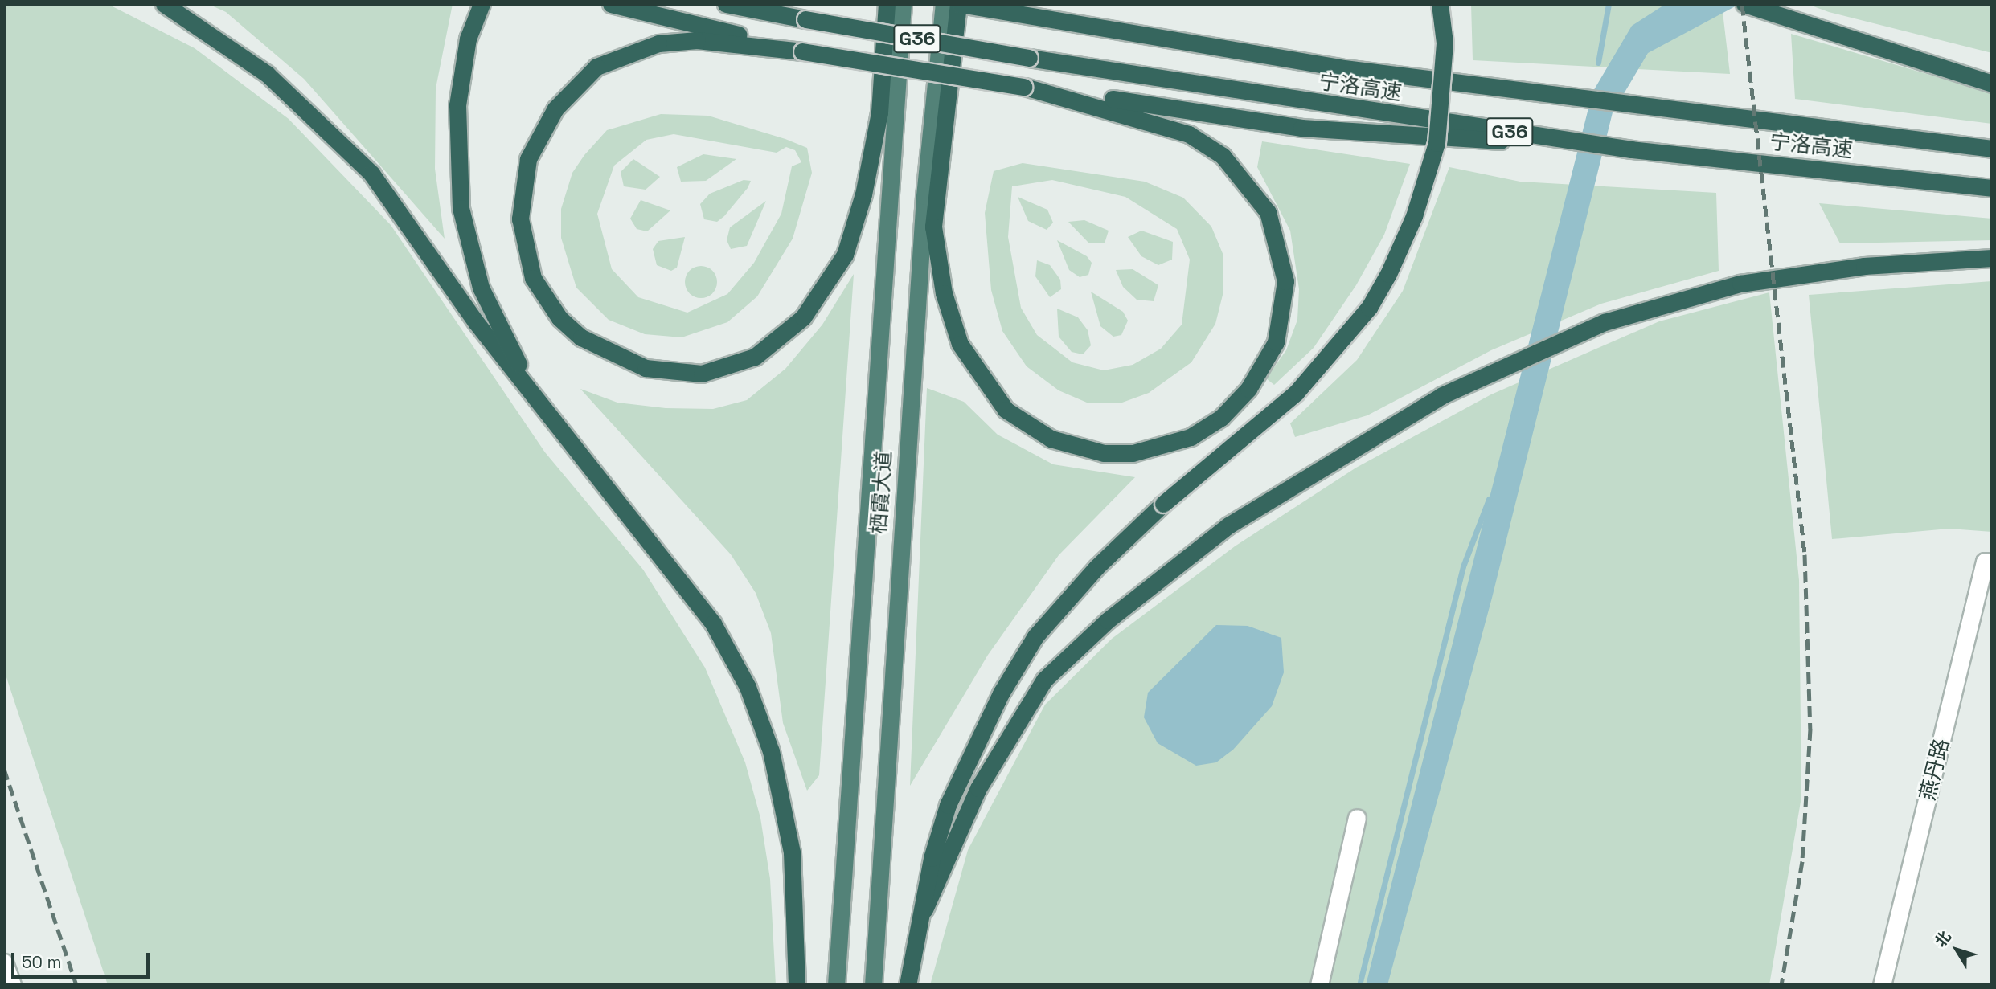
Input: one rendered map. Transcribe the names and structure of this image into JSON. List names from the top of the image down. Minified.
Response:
{"streets":{"highway":["G36","宁洛高速","栖霞大道"],"street":["燕丹路"]},"scale_bar":"50 m","north":"top left"}
